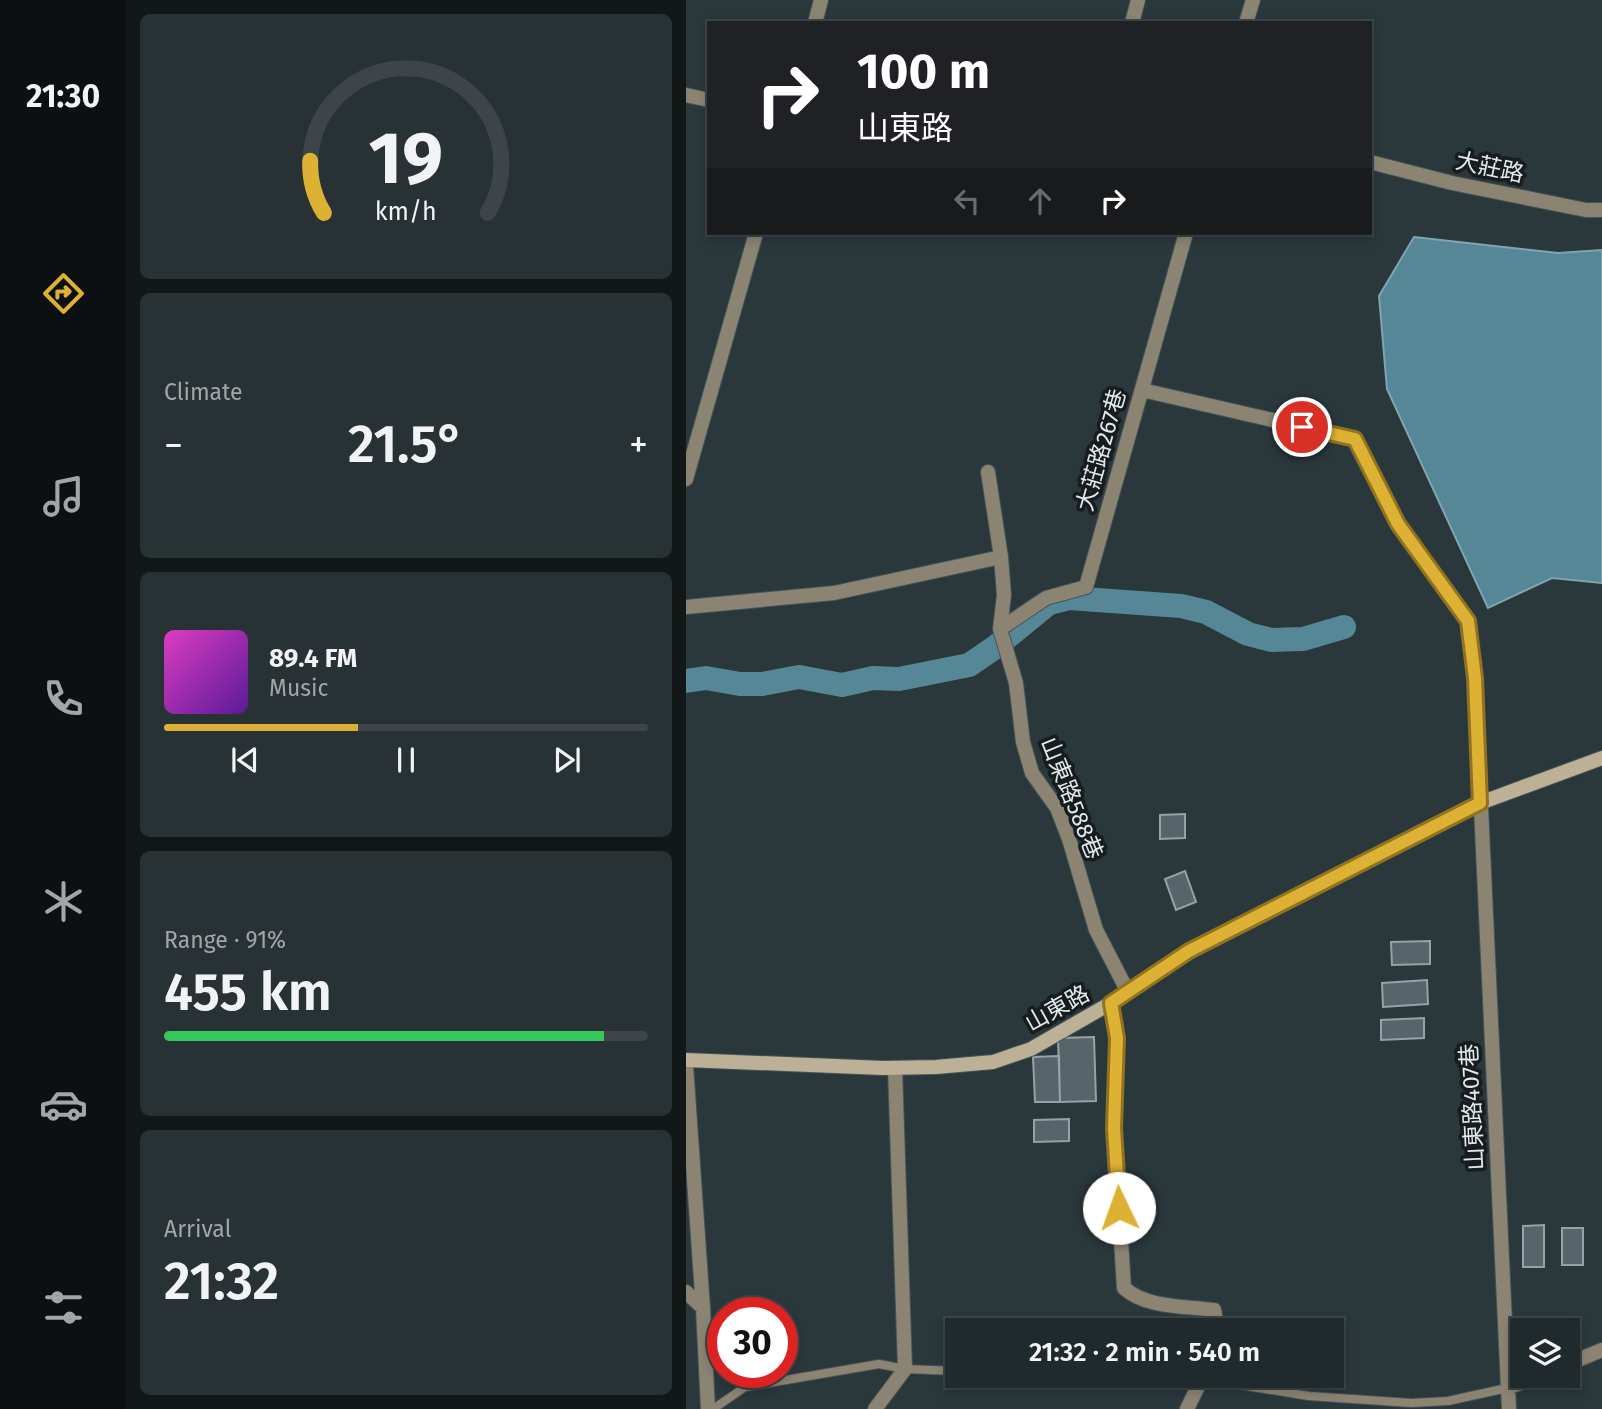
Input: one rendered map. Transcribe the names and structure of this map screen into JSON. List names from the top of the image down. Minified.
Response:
{"streets":{"street":["大莊路","大莊路267巷","山東路588巷","山東路","山東路407巷"]},"crossings":[["大莊路267巷","山東路588巷"],["大莊路267巷","山東路407巷"],["山東路588巷","山東路"],["山東路","山東路407巷"]],"page":{"tabs":"21:30","turn":["100 m","山東路"],"tile":["Climate",["Range · 91%","455 km"],["Arrival","21:32"]],"heat":["−","21.5°","+"],"song":["89.4 FM","Music"],"limit":"30","trip":"21:32 · 2 min · 540 m","gauge":["19","km/h"]}}
